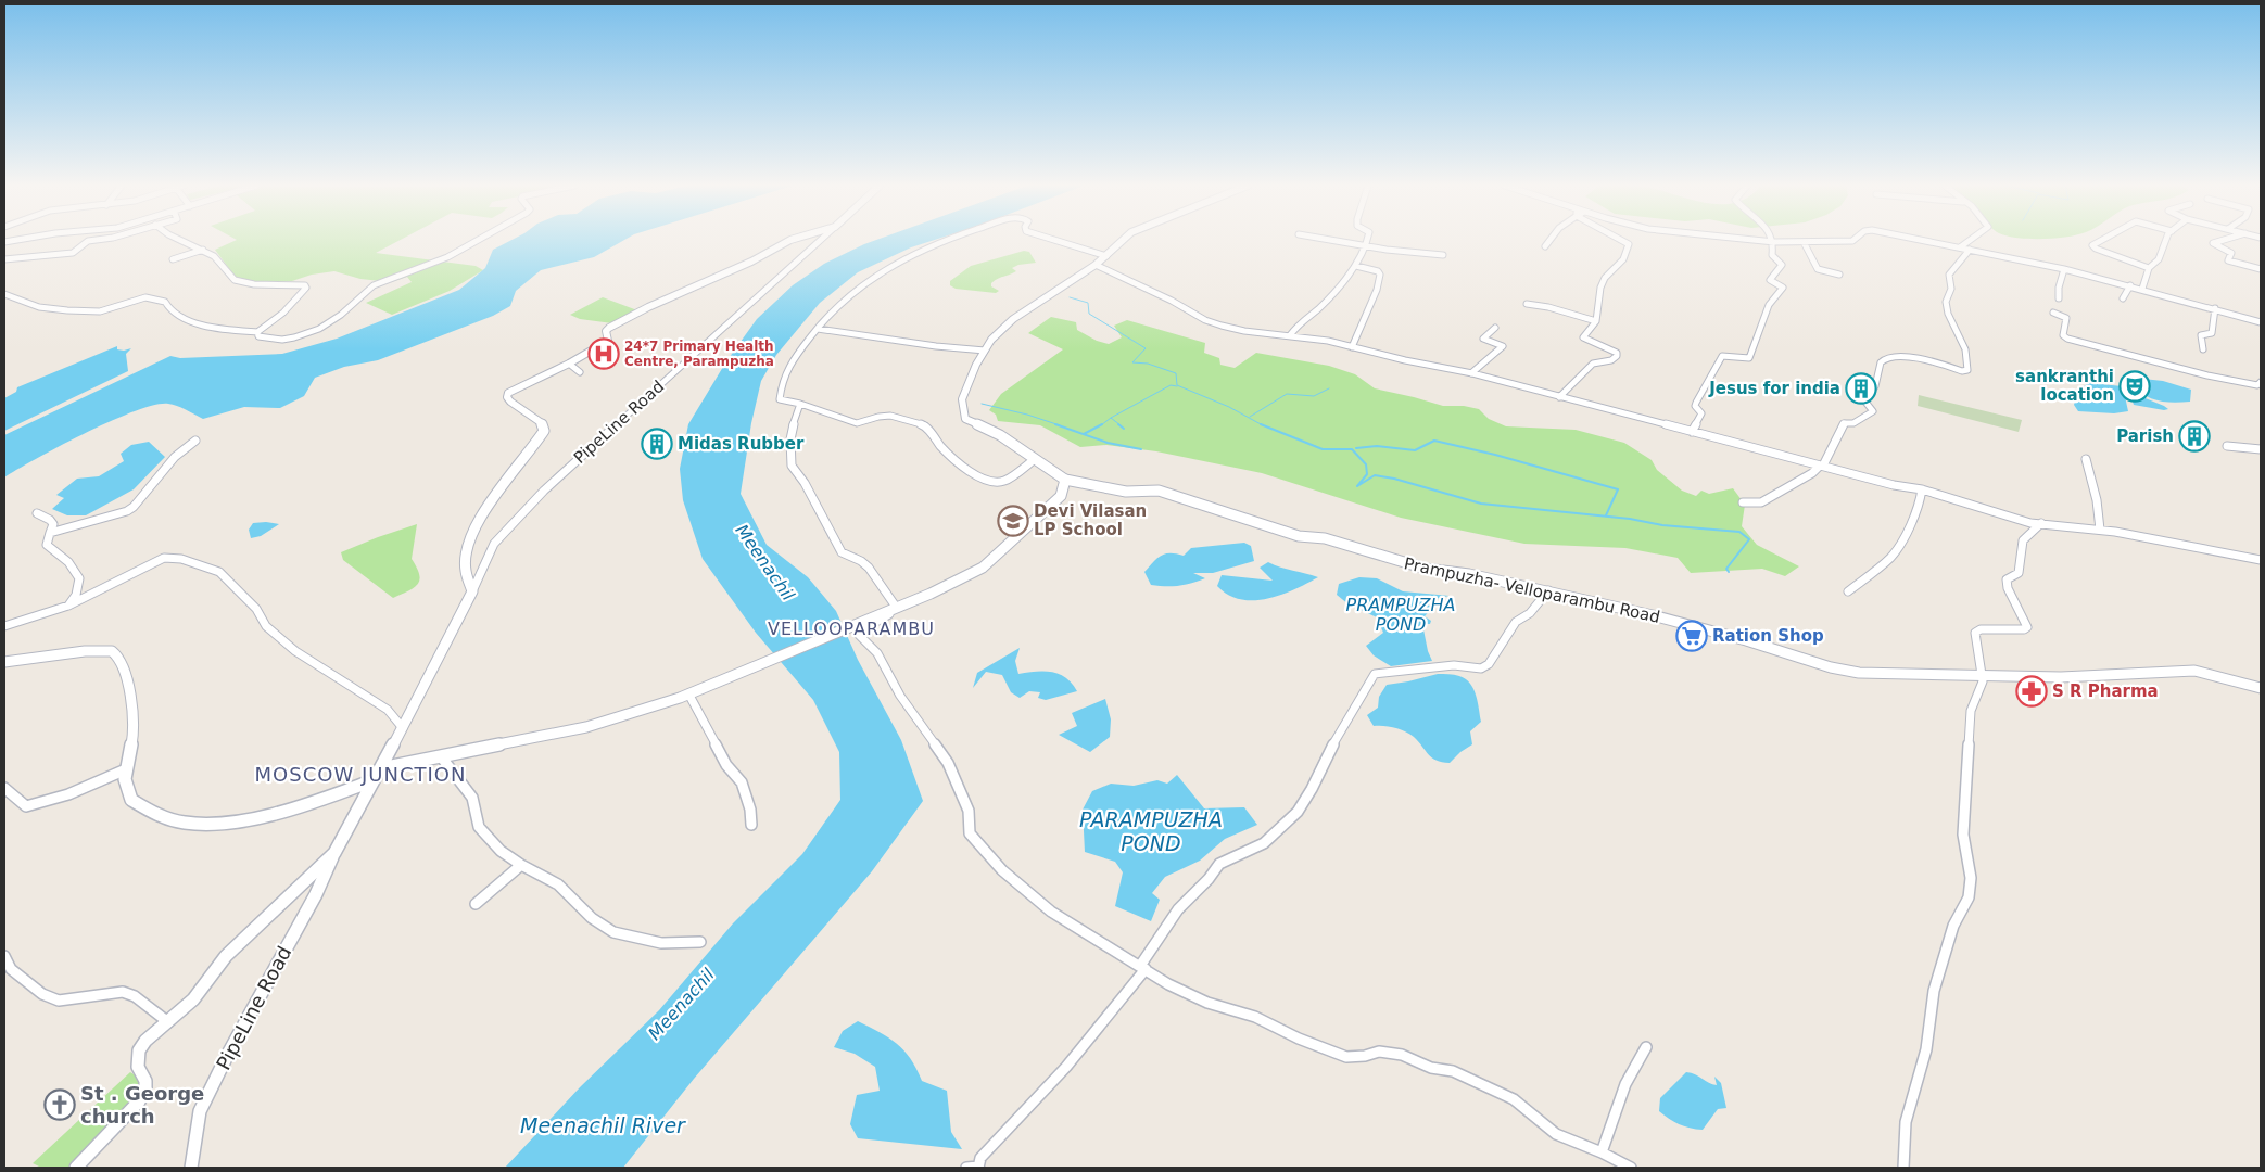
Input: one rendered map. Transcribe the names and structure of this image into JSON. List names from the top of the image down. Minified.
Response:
{"streets":{"main road":["PipeLine Road","Prampuzha- Velloparambu Road"]},"districts":["VELLOOPARAMBU","MOSCOW JUNCTION"],"water":["Meenachil","PRAMPUZHA POND","PARAMPUZHA POND","Meenachil River"],"places":{"hospital":["24*7 Primary Health Centre, Parampuzha"],"theatre":["sankranthi location"],"building":["Jesus for india","Parish","Midas Rubber"],"school or university":["Devi Vilasan LP School"],"supermarket":["Ration Shop"],"pharmacy":["S R Pharma"],"church":["St . George church"]}}
